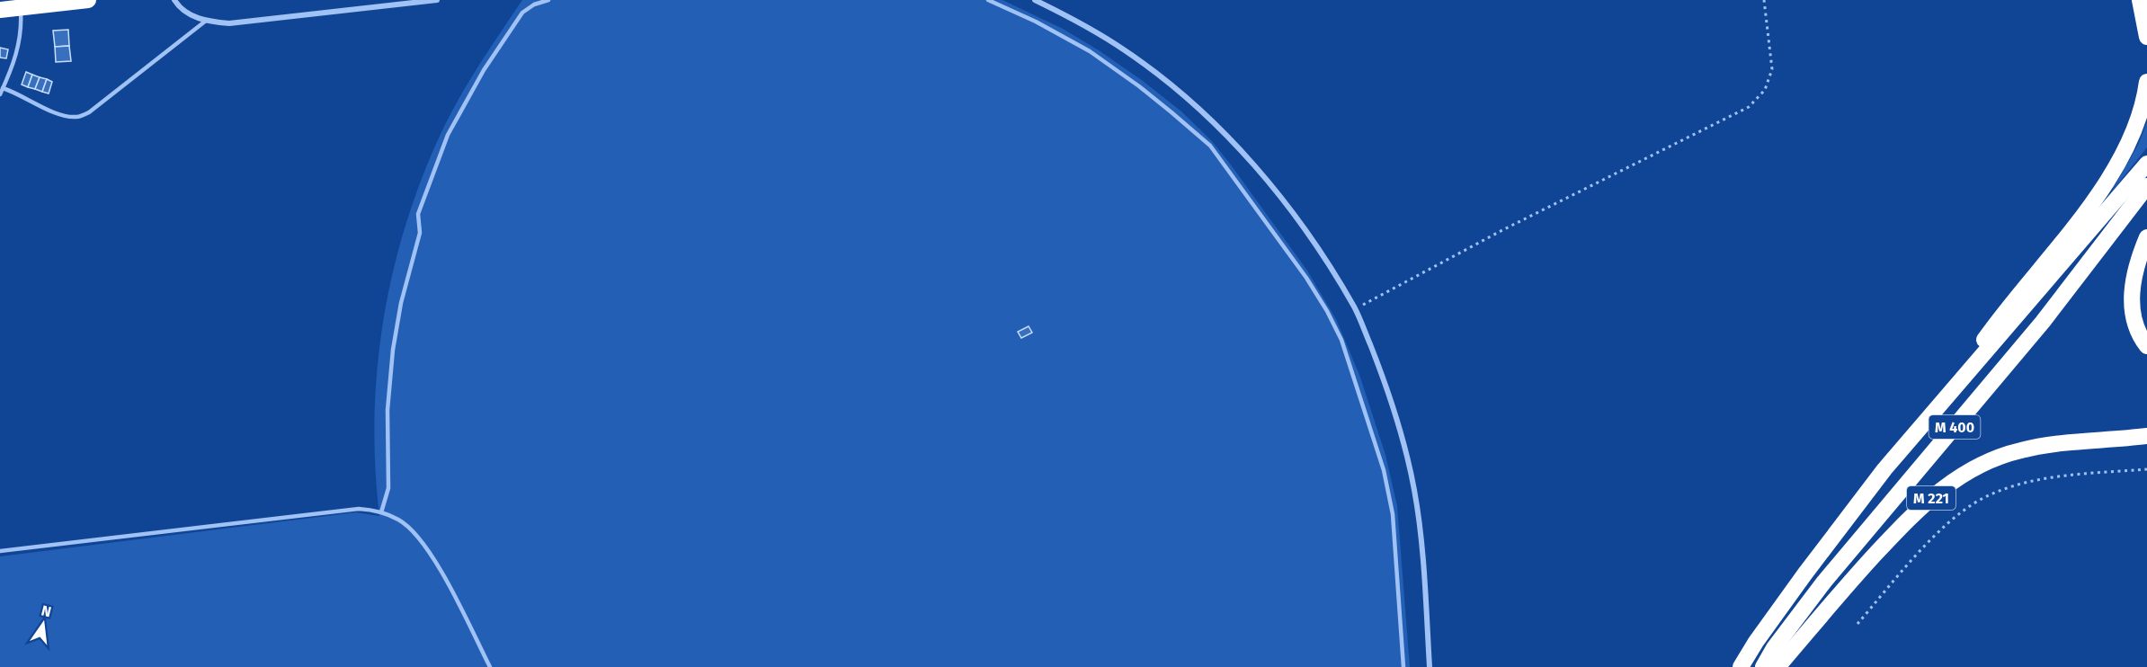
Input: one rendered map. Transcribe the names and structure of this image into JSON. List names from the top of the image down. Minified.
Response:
{"streets":{"highway":["M 400","M 221"]},"north":"top"}
